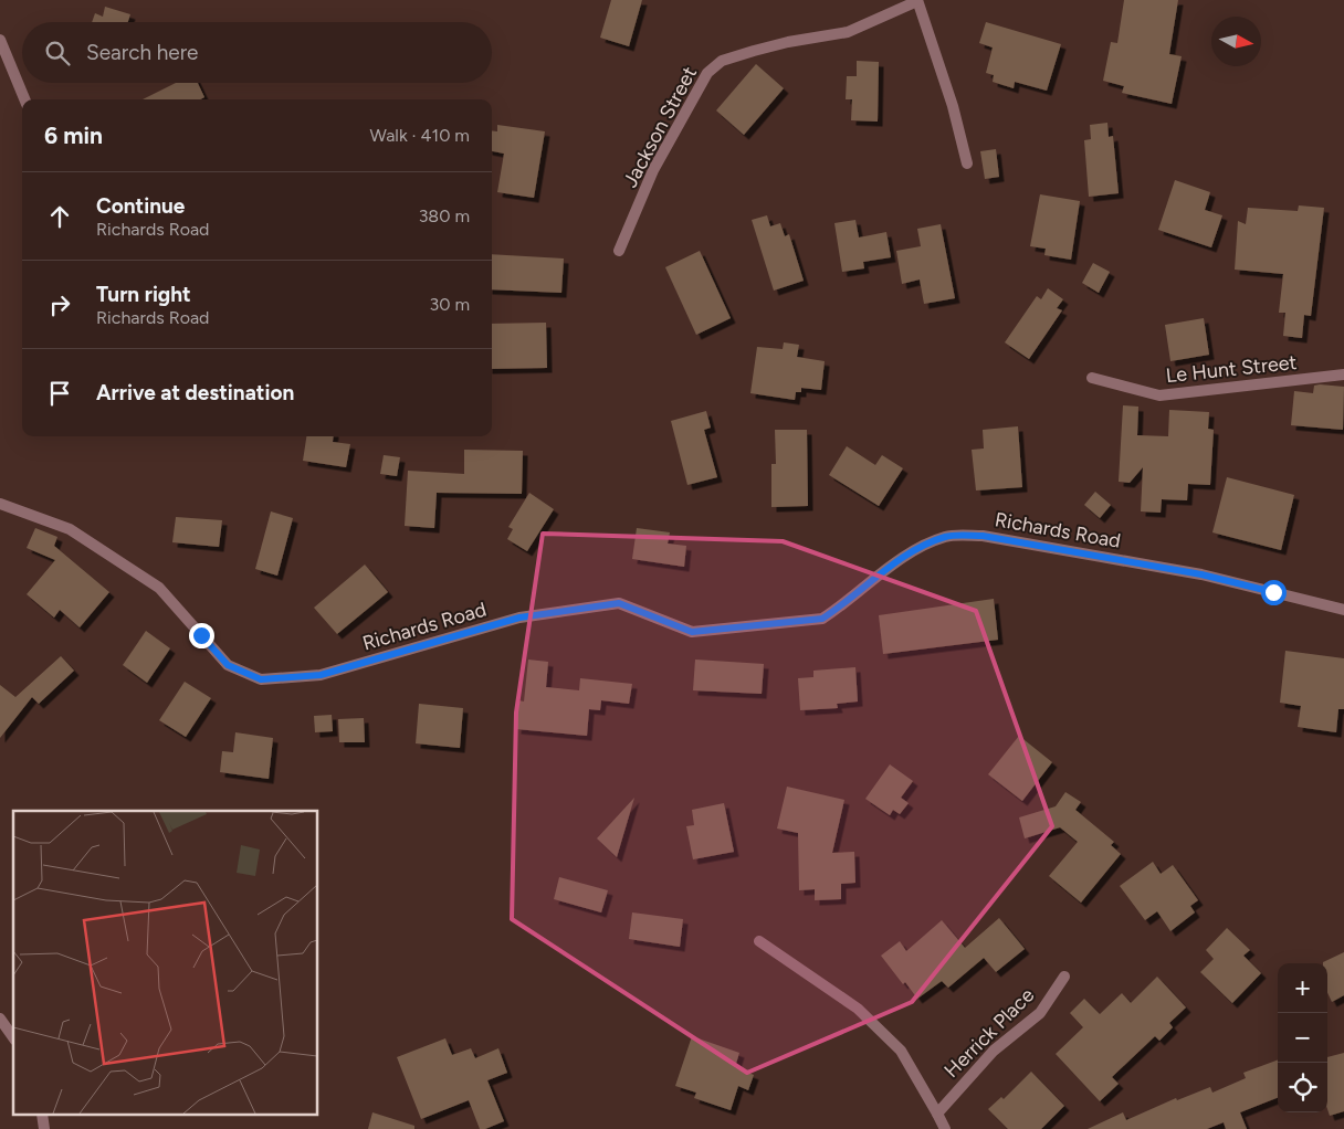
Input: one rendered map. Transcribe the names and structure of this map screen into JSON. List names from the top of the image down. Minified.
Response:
{"streets":{"street":["Jackson Street","Le Hunt Street","Richards Road","Herrick Place"]},"north":"right","page":{"search":"Search here","heading":["6 min","Walk · 410 m"],"list":[["Continue","Richards Road","380 m"],["Turn right","Richards Road","30 m"],"Arrive at destination"],"map_buttons":["+","−"]}}
